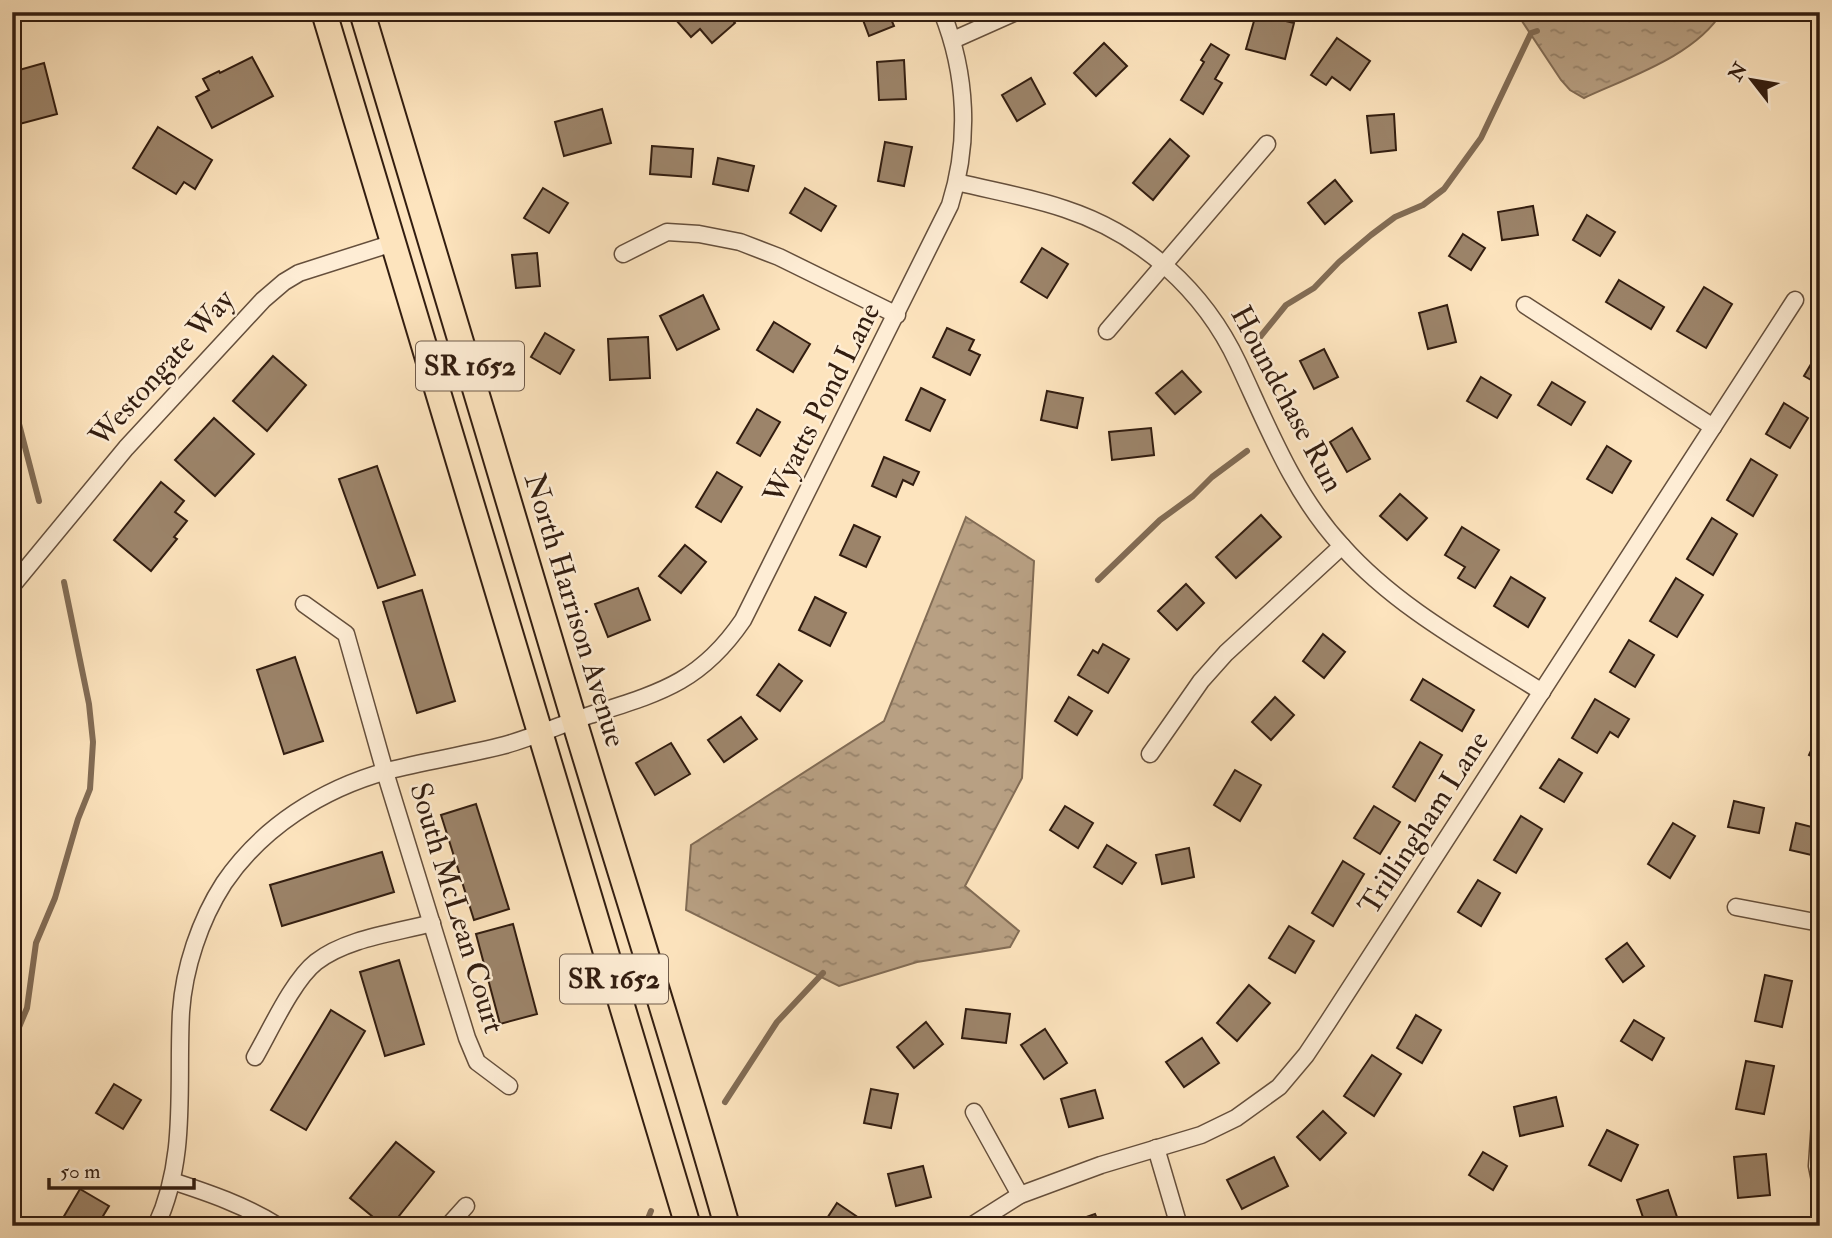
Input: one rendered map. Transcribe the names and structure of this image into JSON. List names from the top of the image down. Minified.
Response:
{"streets":{"main road":["SR 1652","North Harrison Avenue"],"street":["Westongate Way","Houndchase Run","Wyatts Pond Lane","Trillingham Lane","South McLean Court"]},"crossings":[["SR 1652","Westongate Way"],["SR 1652","Wyatts Pond Lane"],["Houndchase Run","Wyatts Pond Lane"],["Houndchase Run","Trillingham Lane"],["Wyatts Pond Lane","North Harrison Avenue"],["Wyatts Pond Lane","South McLean Court"]],"scale_bar":"50 m","north":"top left"}
